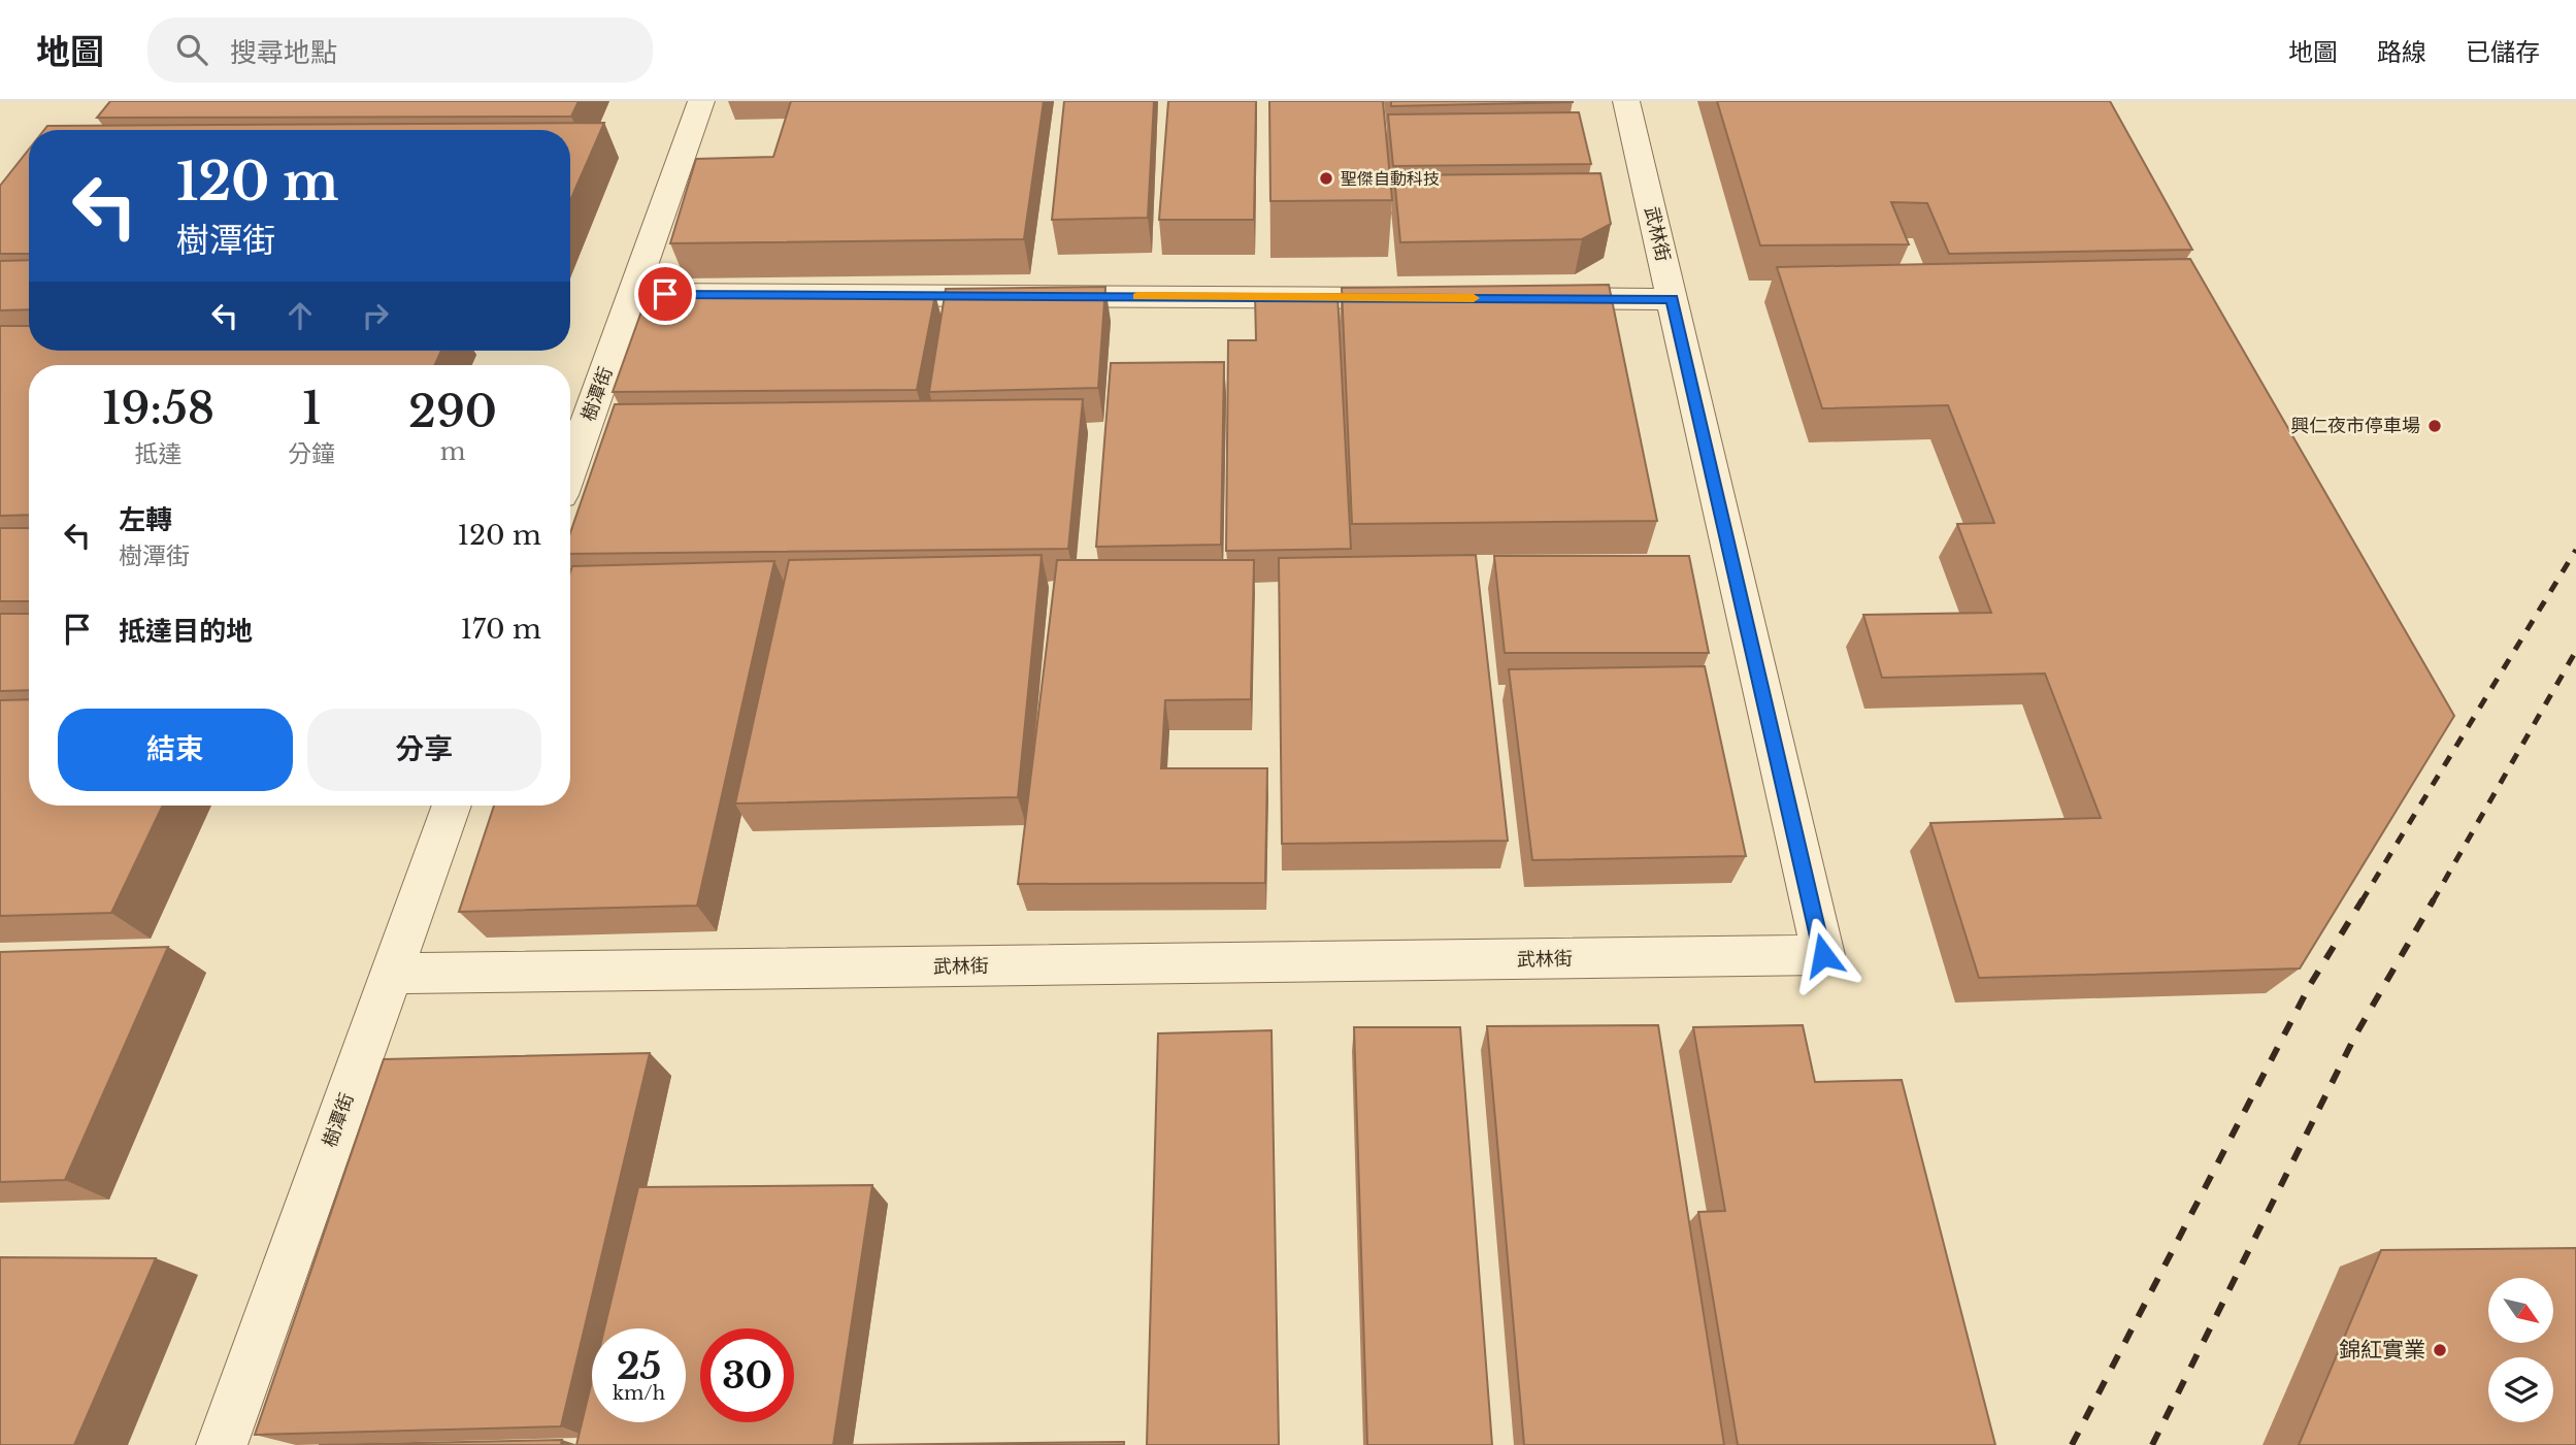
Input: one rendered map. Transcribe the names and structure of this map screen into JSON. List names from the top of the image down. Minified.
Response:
{"streets":{"street":["武林街","樹潭街"]},"crossings":[["武林街","樹潭街"]],"places":["聖傑自動科技","興仁夜市停車場","錦紅實業"],"north":"bottom right","page":{"header":"地圖","search":"搜尋地點","nav":["地圖","路線","已儲存"],"turn":["120 m","樹潭街"],"eta":["19:58","抵達","1","分鐘","290","m"],"list":[{"name":"左轉","note":"樹潭街","value":"120 m"},{"name":"抵達目的地","value":"170 m"}],"buttons":["結束","分享"],"speed":"25 km/h","limit":"30"}}
